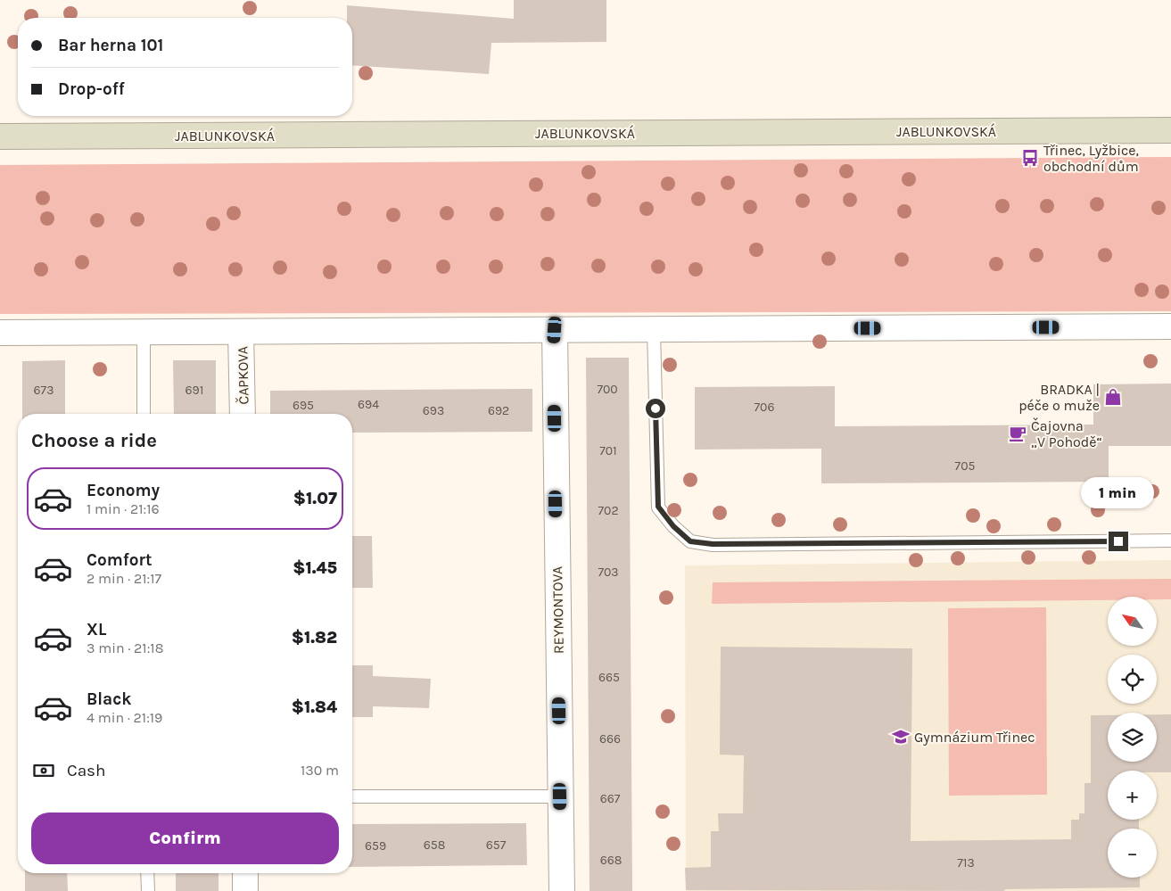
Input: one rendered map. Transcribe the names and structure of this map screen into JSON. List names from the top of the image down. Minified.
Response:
{"streets":{"main road":["JABLUNKOVSKÁ"],"street":["ČAPKOVA","REYMONTOVA"]},"places":{"bus stop":["Třinec, Lyžbice, obchodní dům"],"shop":["BRADKA | péče o muže"],"cafe":["Čajovna „V Pohodě“"],"school or university":["Gymnázium Třinec"]},"house_numbers":["700","673","691","694","695","706","693","692","701","705","702","703","665","666","667","658","657","659","668","713"],"north":"top left","page":{"banner":["Bar herna 101","Drop-off"],"heading":"Choose a ride","list":[{"name":"Economy","note":"1 min · 21:16","value":"$1.07"},{"name":"Comfort","note":"2 min · 21:17","value":"$1.45"},{"name":"XL","note":"3 min · 21:18","value":"$1.82"},{"name":"Black","note":"4 min · 21:19","value":"$1.84"}],"bubble":"1 min","map_buttons":["+","−"],"pay":["Cash","130 m"],"buttons":"Confirm"}}
